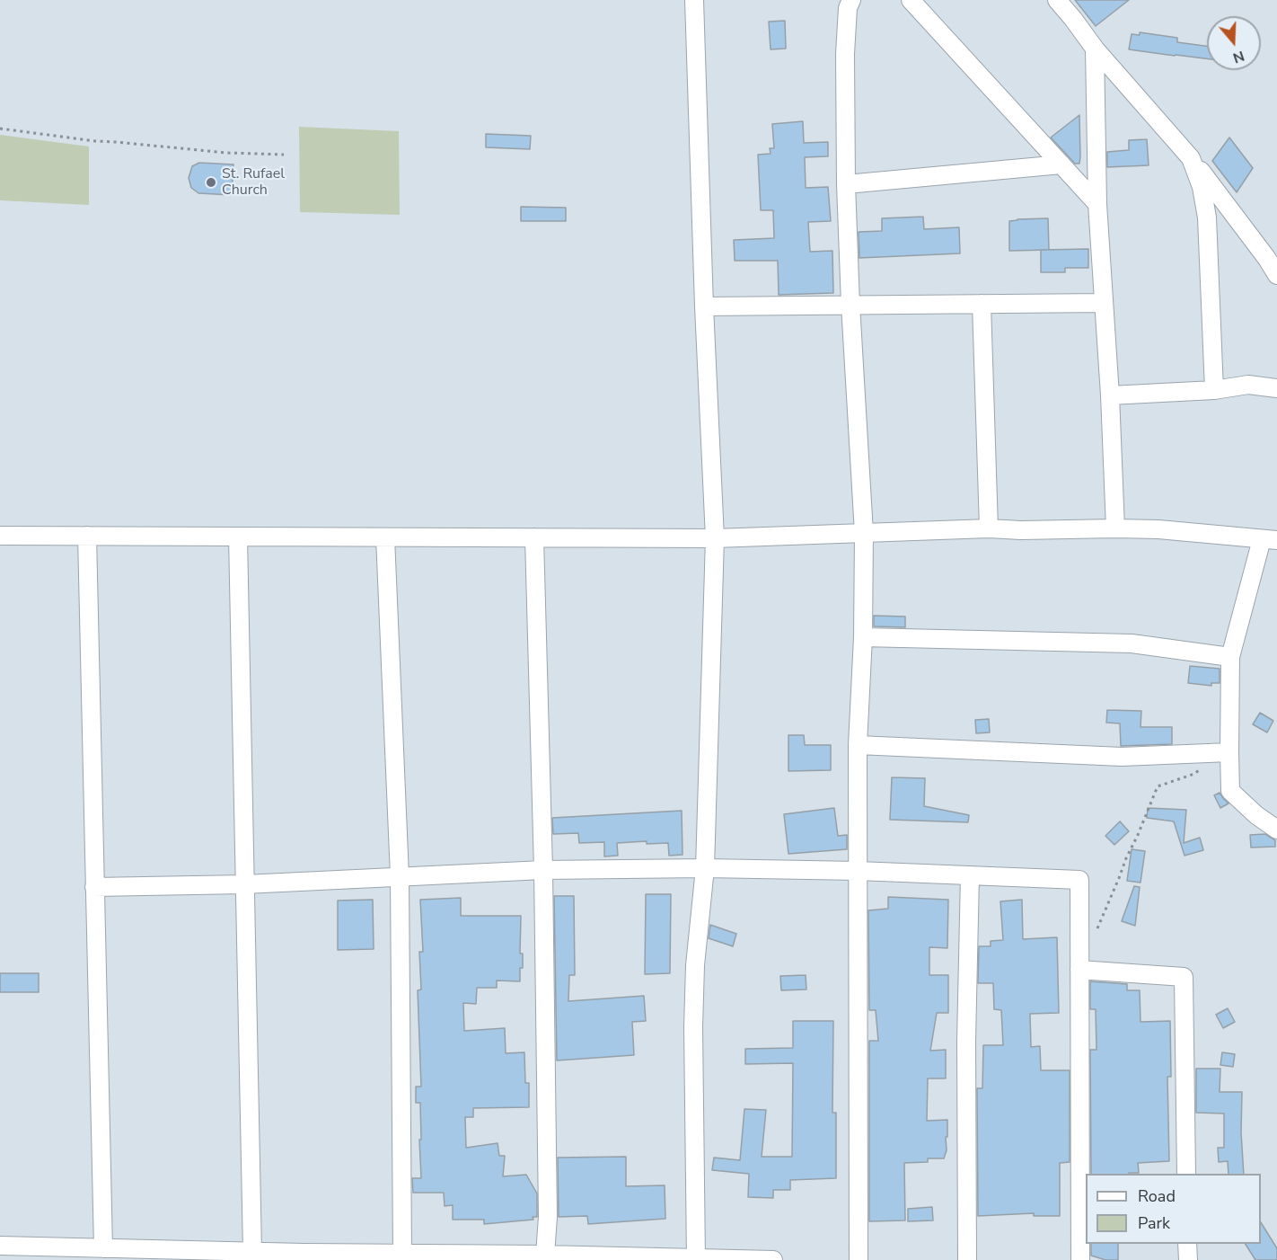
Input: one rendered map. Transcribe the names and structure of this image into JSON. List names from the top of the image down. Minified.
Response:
{"places":["St. Rufael Church"],"legend":["Road","Park"],"north":"bottom"}
